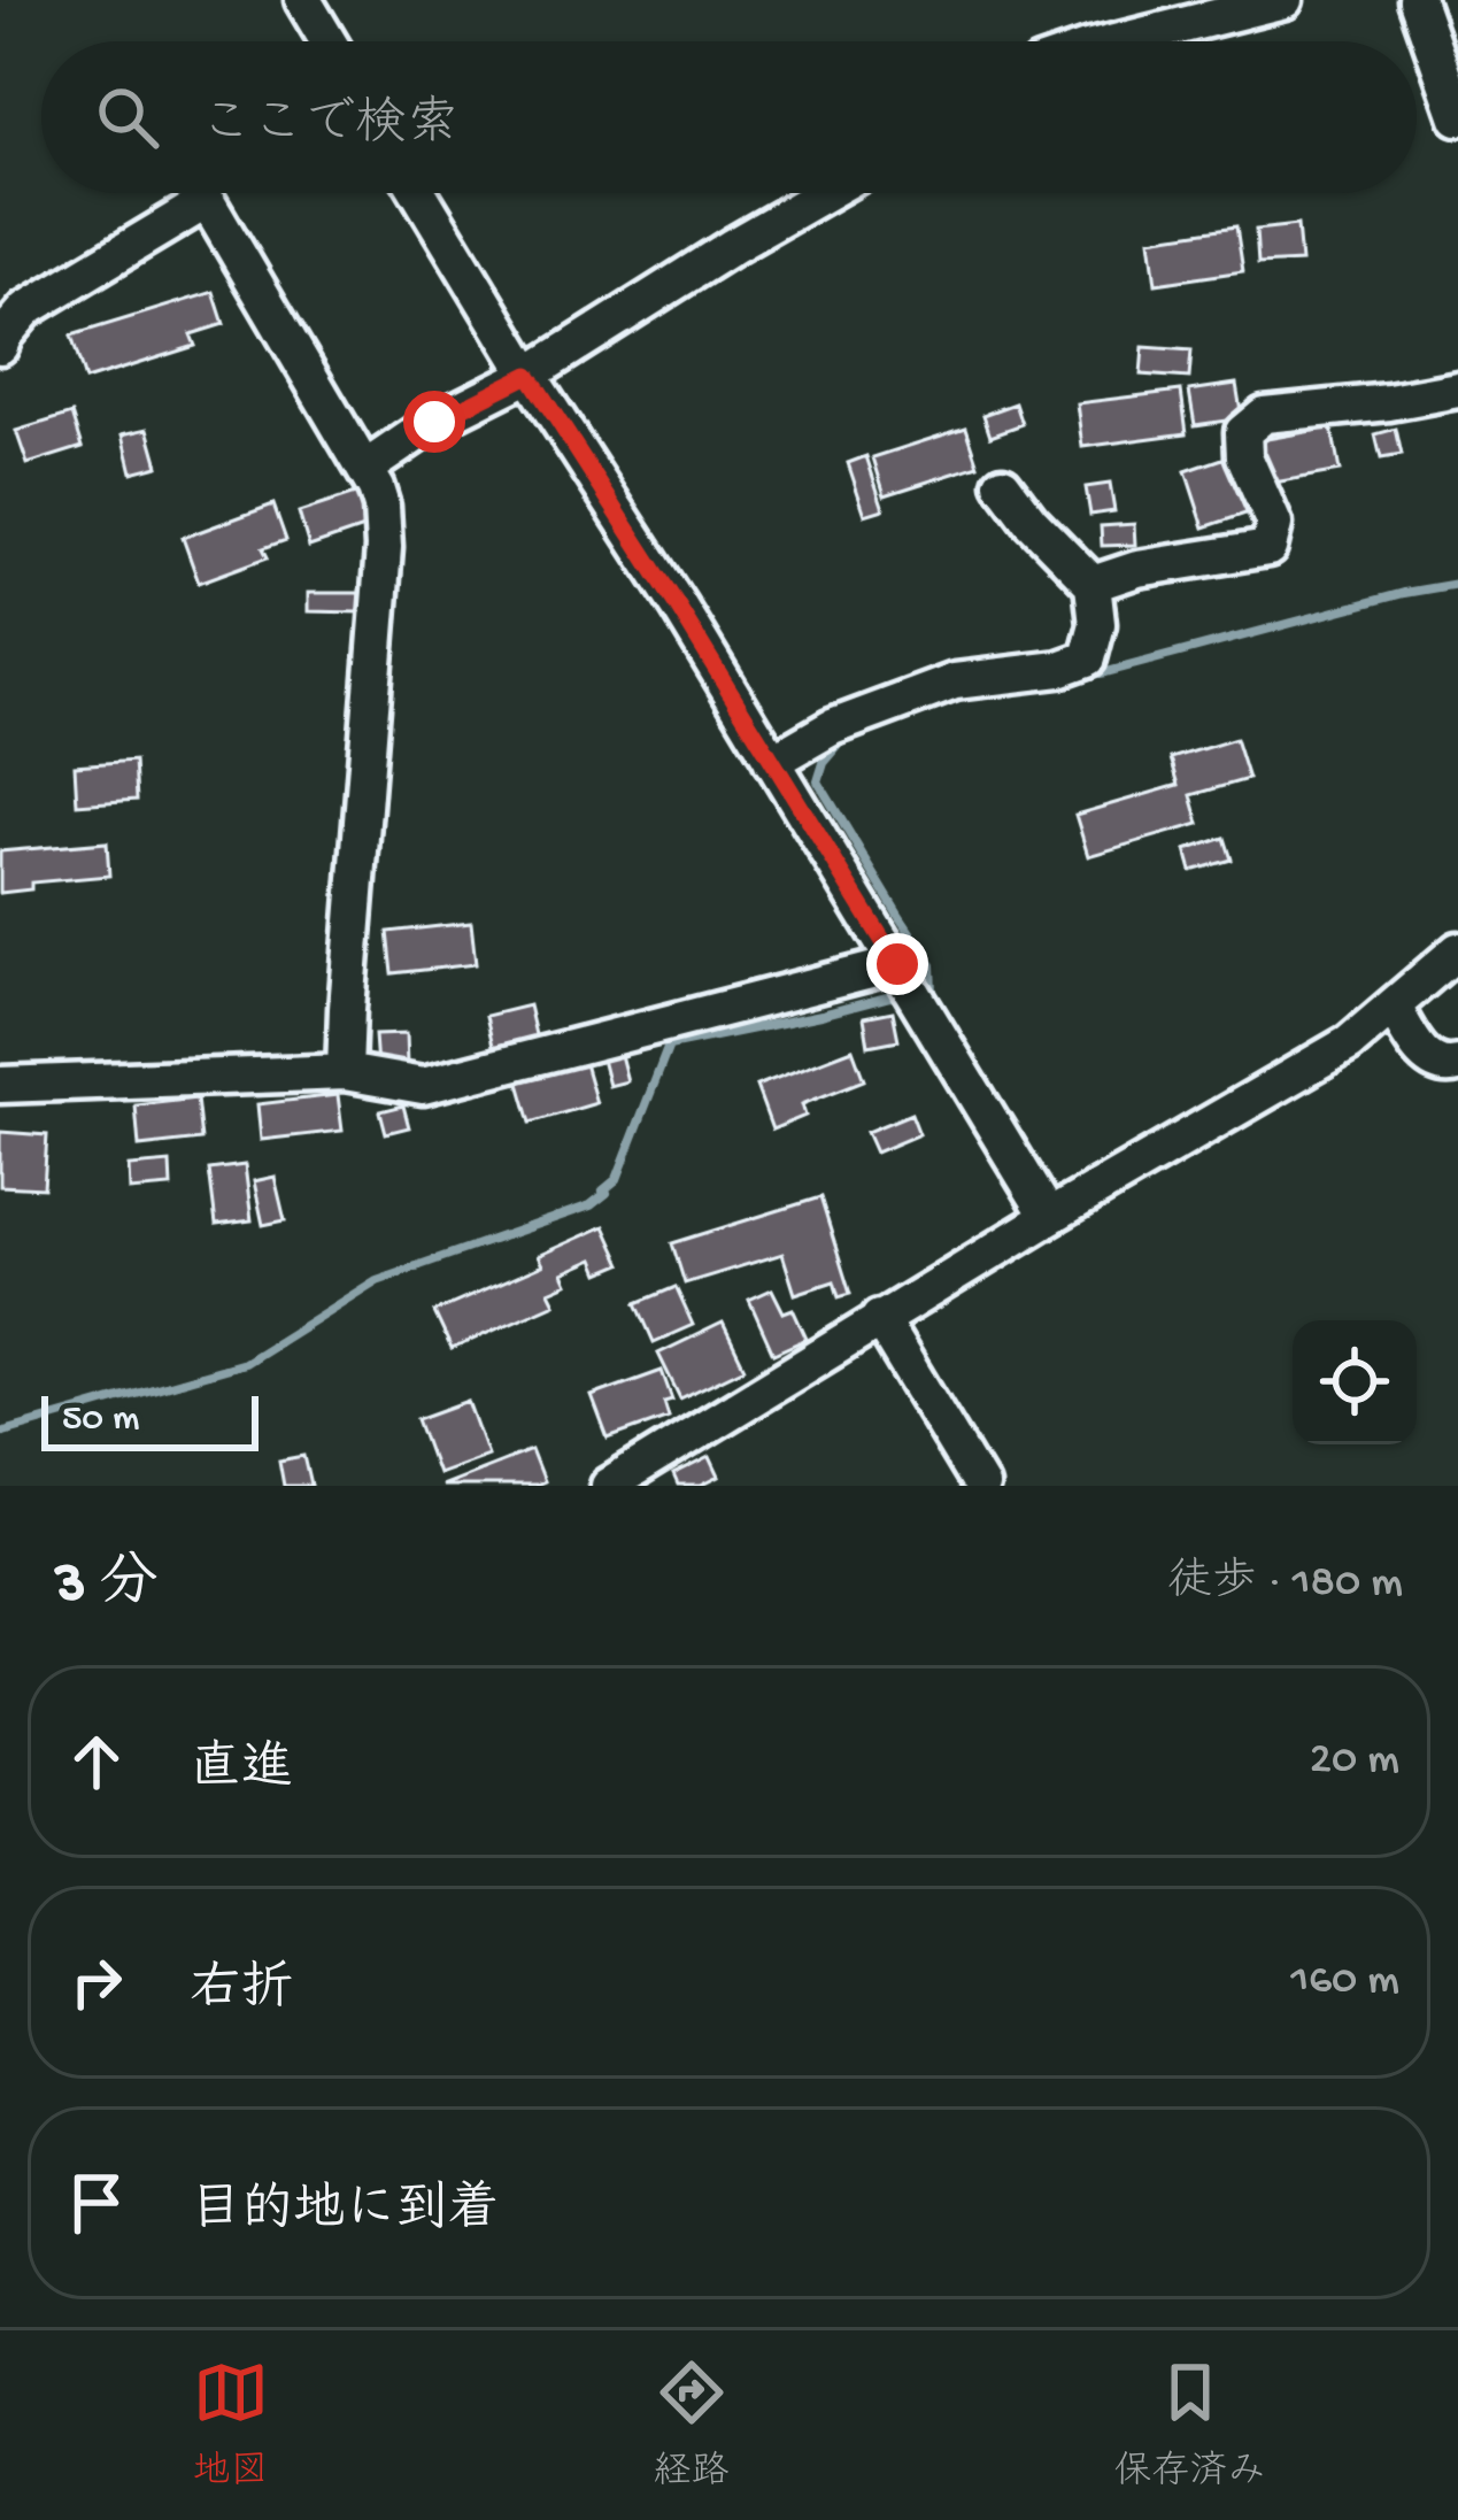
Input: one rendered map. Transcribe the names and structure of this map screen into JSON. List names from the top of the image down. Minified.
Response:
{"scale_bar":"50 m","page":{"search":"ここで検索","scale":"50 m","heading":["3 分","徒歩 · 180 m"],"list":[["直進","20 m"],["右折","160 m"],"目的地に到着"],"nav":["地図","経路","保存済み"]}}
